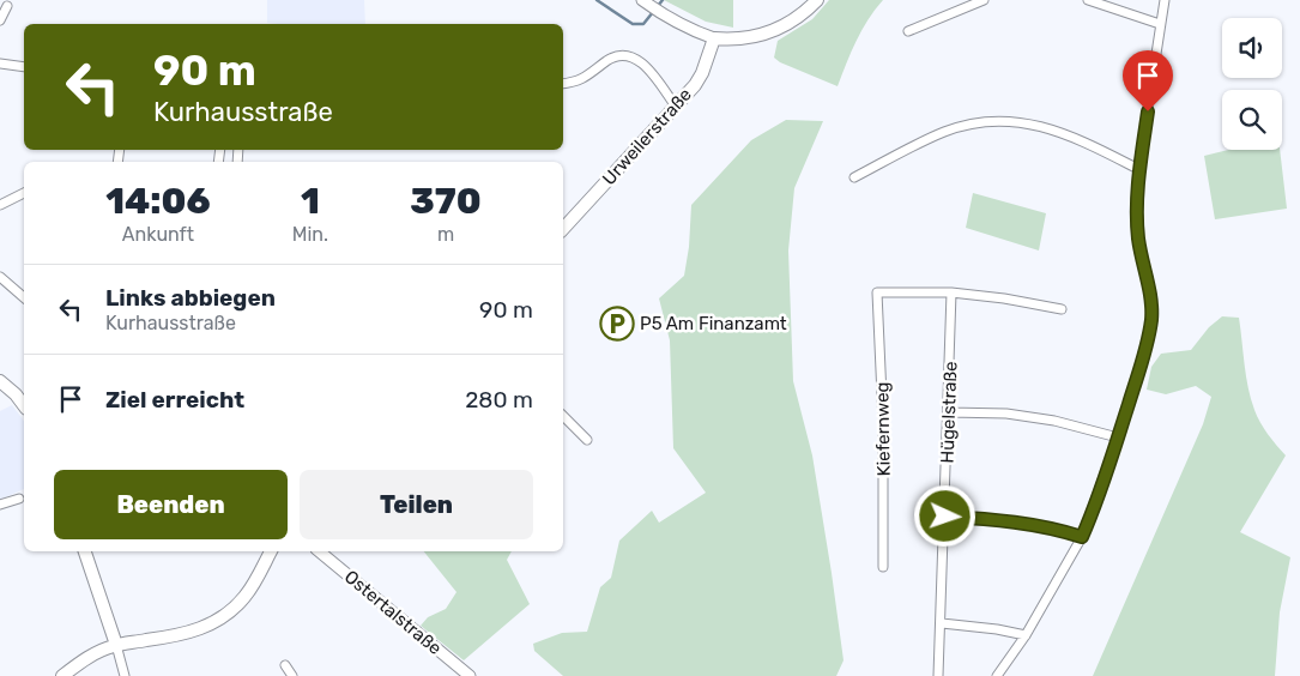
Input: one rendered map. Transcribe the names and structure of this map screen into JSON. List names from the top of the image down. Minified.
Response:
{"streets":{"main road":["Urweilerstraße"],"street":["Hügelstraße","Kiefernweg","Ostertalstraße"]},"crossings":[["Hügelstraße","Kiefernweg"]],"places":{"parking":["P5 Am Finanzamt"]},"page":{"turn":["90 m","Kurhausstraße"],"eta":["14:06","Ankunft","1","Min.","370","m"],"list":[{"name":"Links abbiegen","note":"Kurhausstraße","value":"90 m"},{"name":"Ziel erreicht","value":"280 m"}],"buttons":["Beenden","Teilen"]}}
